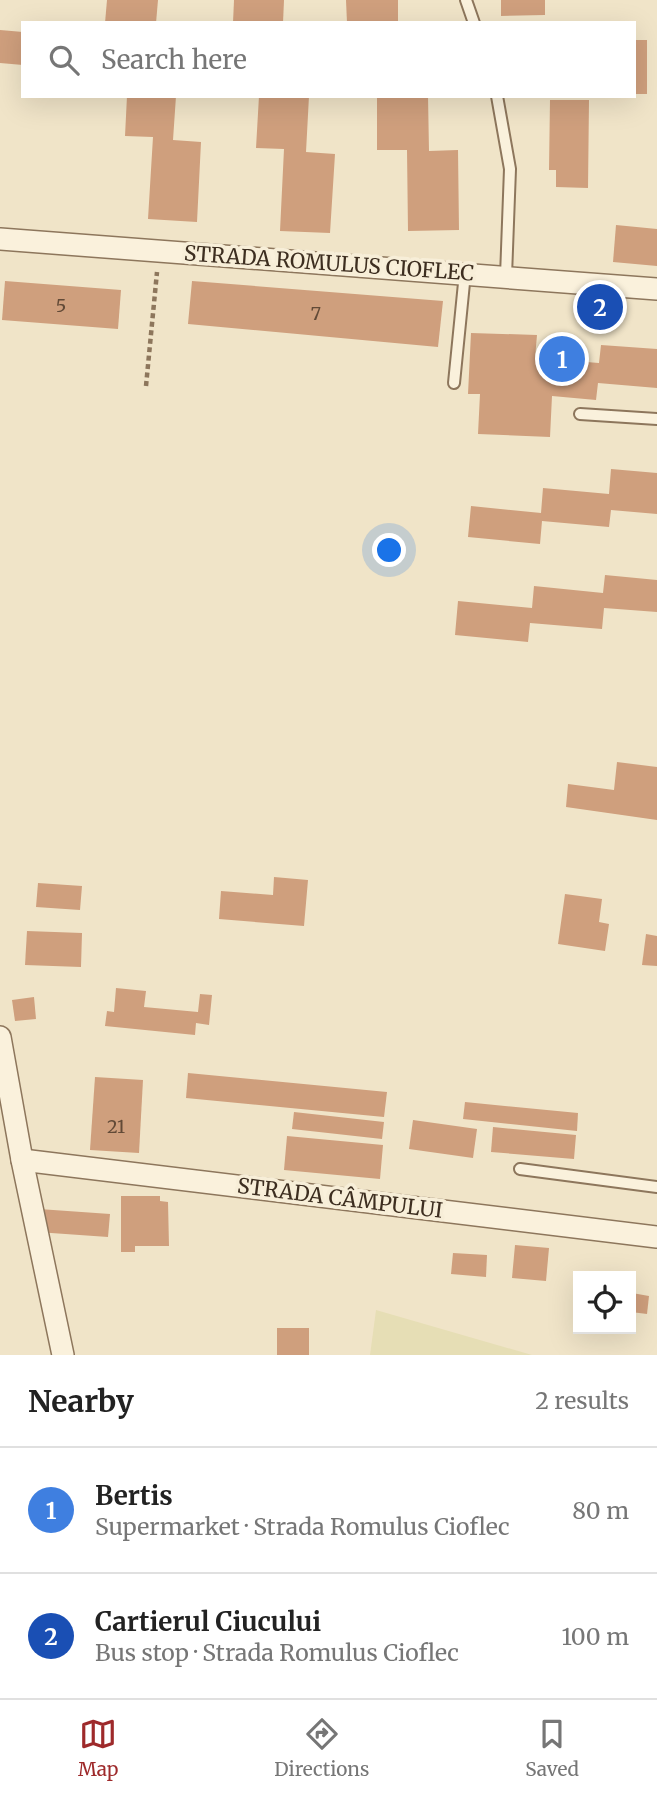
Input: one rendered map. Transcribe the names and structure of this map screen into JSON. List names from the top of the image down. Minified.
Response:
{"streets":{"street":["STRADA ROMULUS CIOFLEC","STRADA CÂMPULUI"]},"house_numbers":["5","7","21"],"page":{"search":"Search here","pins":["2","1"],"heading":["Nearby","2 results"],"list":[{"mark":"1","name":"Bertis","note":"Supermarket · Strada Romulus Cioflec","value":"80 m"},{"mark":"2","name":"Cartierul Ciucului","note":"Bus stop · Strada Romulus Cioflec","value":"100 m"}],"nav":["Map","Directions","Saved"]}}
